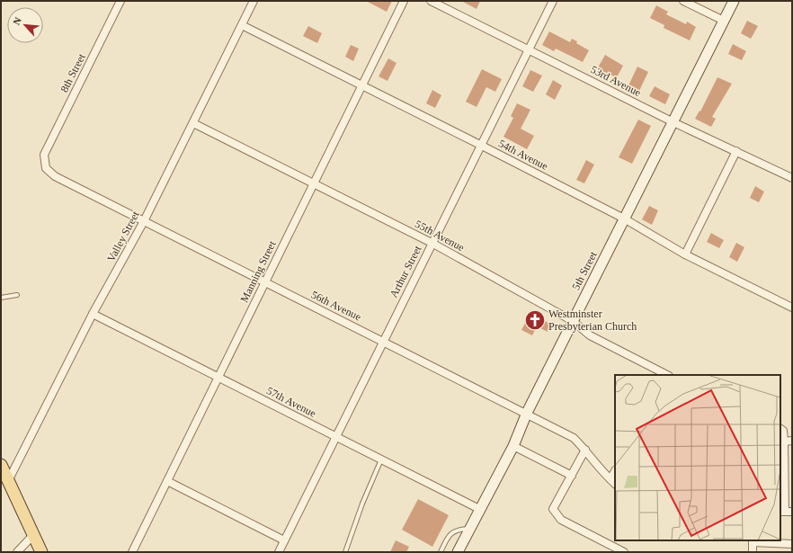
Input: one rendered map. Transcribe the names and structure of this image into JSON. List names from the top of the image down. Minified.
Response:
{"streets":{"street":["8th Street","53rd Avenue","54th Avenue","55th Avenue","Valley Street","5th Street","Manning Street","Arthur Street","56th Avenue","57th Avenue"]},"crossings":[["8th Street","56th Avenue"],["53rd Avenue","5th Street"],["53rd Avenue","Arthur Street"],["54th Avenue","Valley Street"],["54th Avenue","5th Street"],["54th Avenue","Manning Street"],["54th Avenue","Arthur Street"],["55th Avenue","Valley Street"],["55th Avenue","5th Street"],["55th Avenue","Manning Street"],["55th Avenue","Arthur Street"],["Valley Street","56th Avenue"],["Valley Street","57th Avenue"],["5th Street","56th Avenue"],["5th Street","57th Avenue"],["Manning Street","56th Avenue"],["Manning Street","57th Avenue"],["Arthur Street","56th Avenue"],["Arthur Street","57th Avenue"]],"places":{"church":["Westminster Presbyterian Church"]},"north":"top left"}
